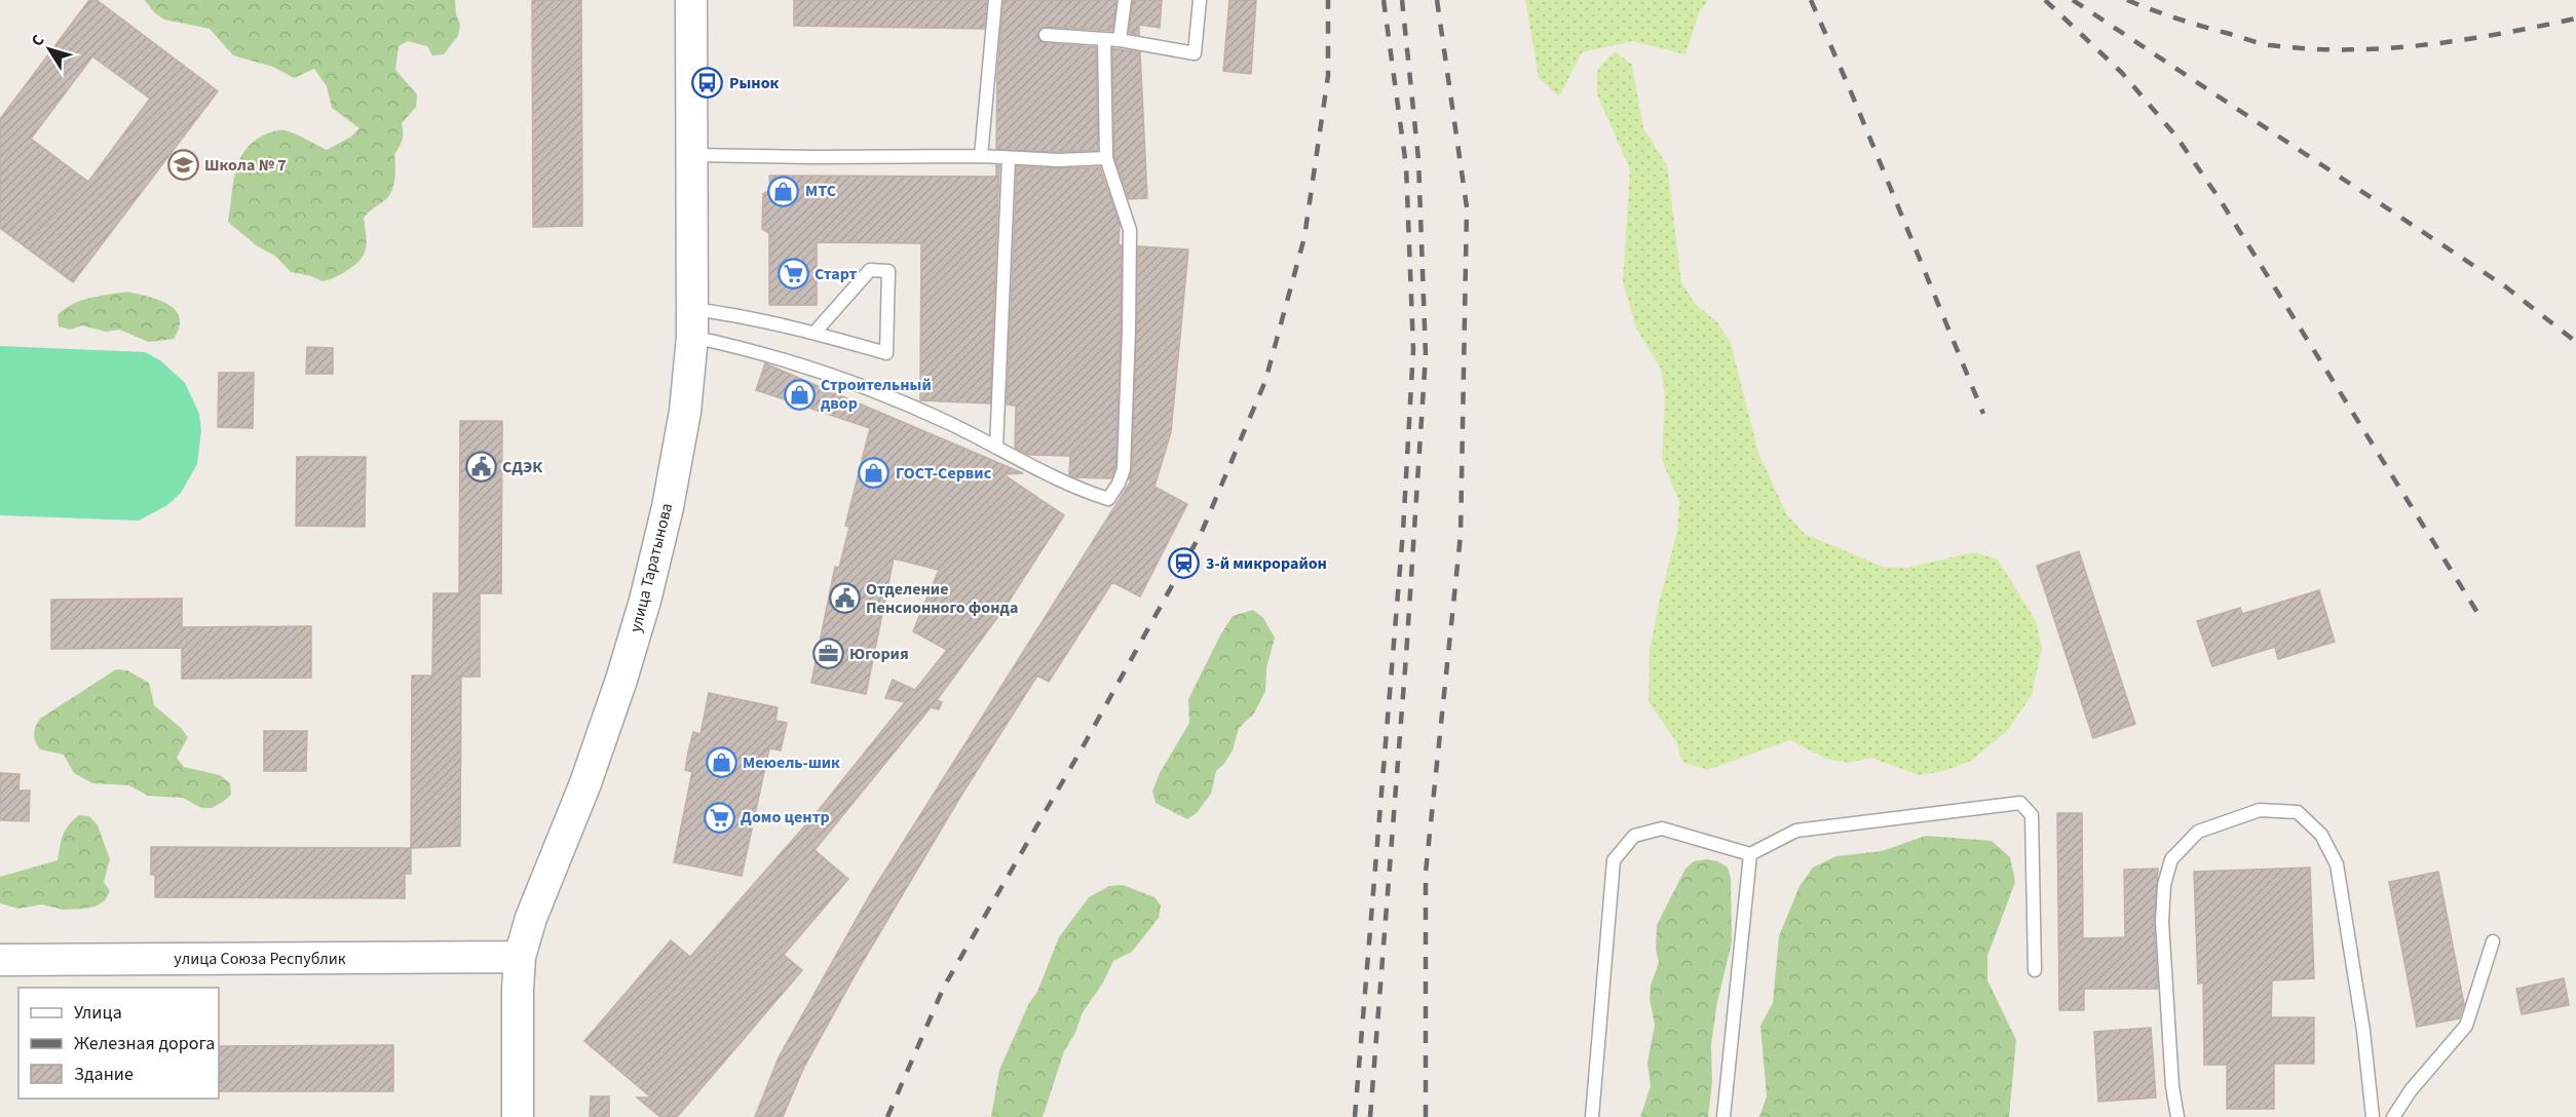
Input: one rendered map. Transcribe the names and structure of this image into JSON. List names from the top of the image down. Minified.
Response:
{"streets":{"street":["улица Таратынова","улица Союза Республик"]},"crossings":[["улица Таратынова","улица Союза Республик"]],"places":{"bus stop":["Рынок"],"school or university":["Школа № 7"],"shop":["МТС","Строительный двор","ГОСТ-Сервис","Меюель-шик"],"supermarket":["Старт","Домо центр"],"public building":["СДЭК","Отделение Пенсионного фонда"],"station":["3-й микрорайон"],"office":["Югория"]},"legend":["Улица","Железная дорога","Здание"],"north":"top left"}
